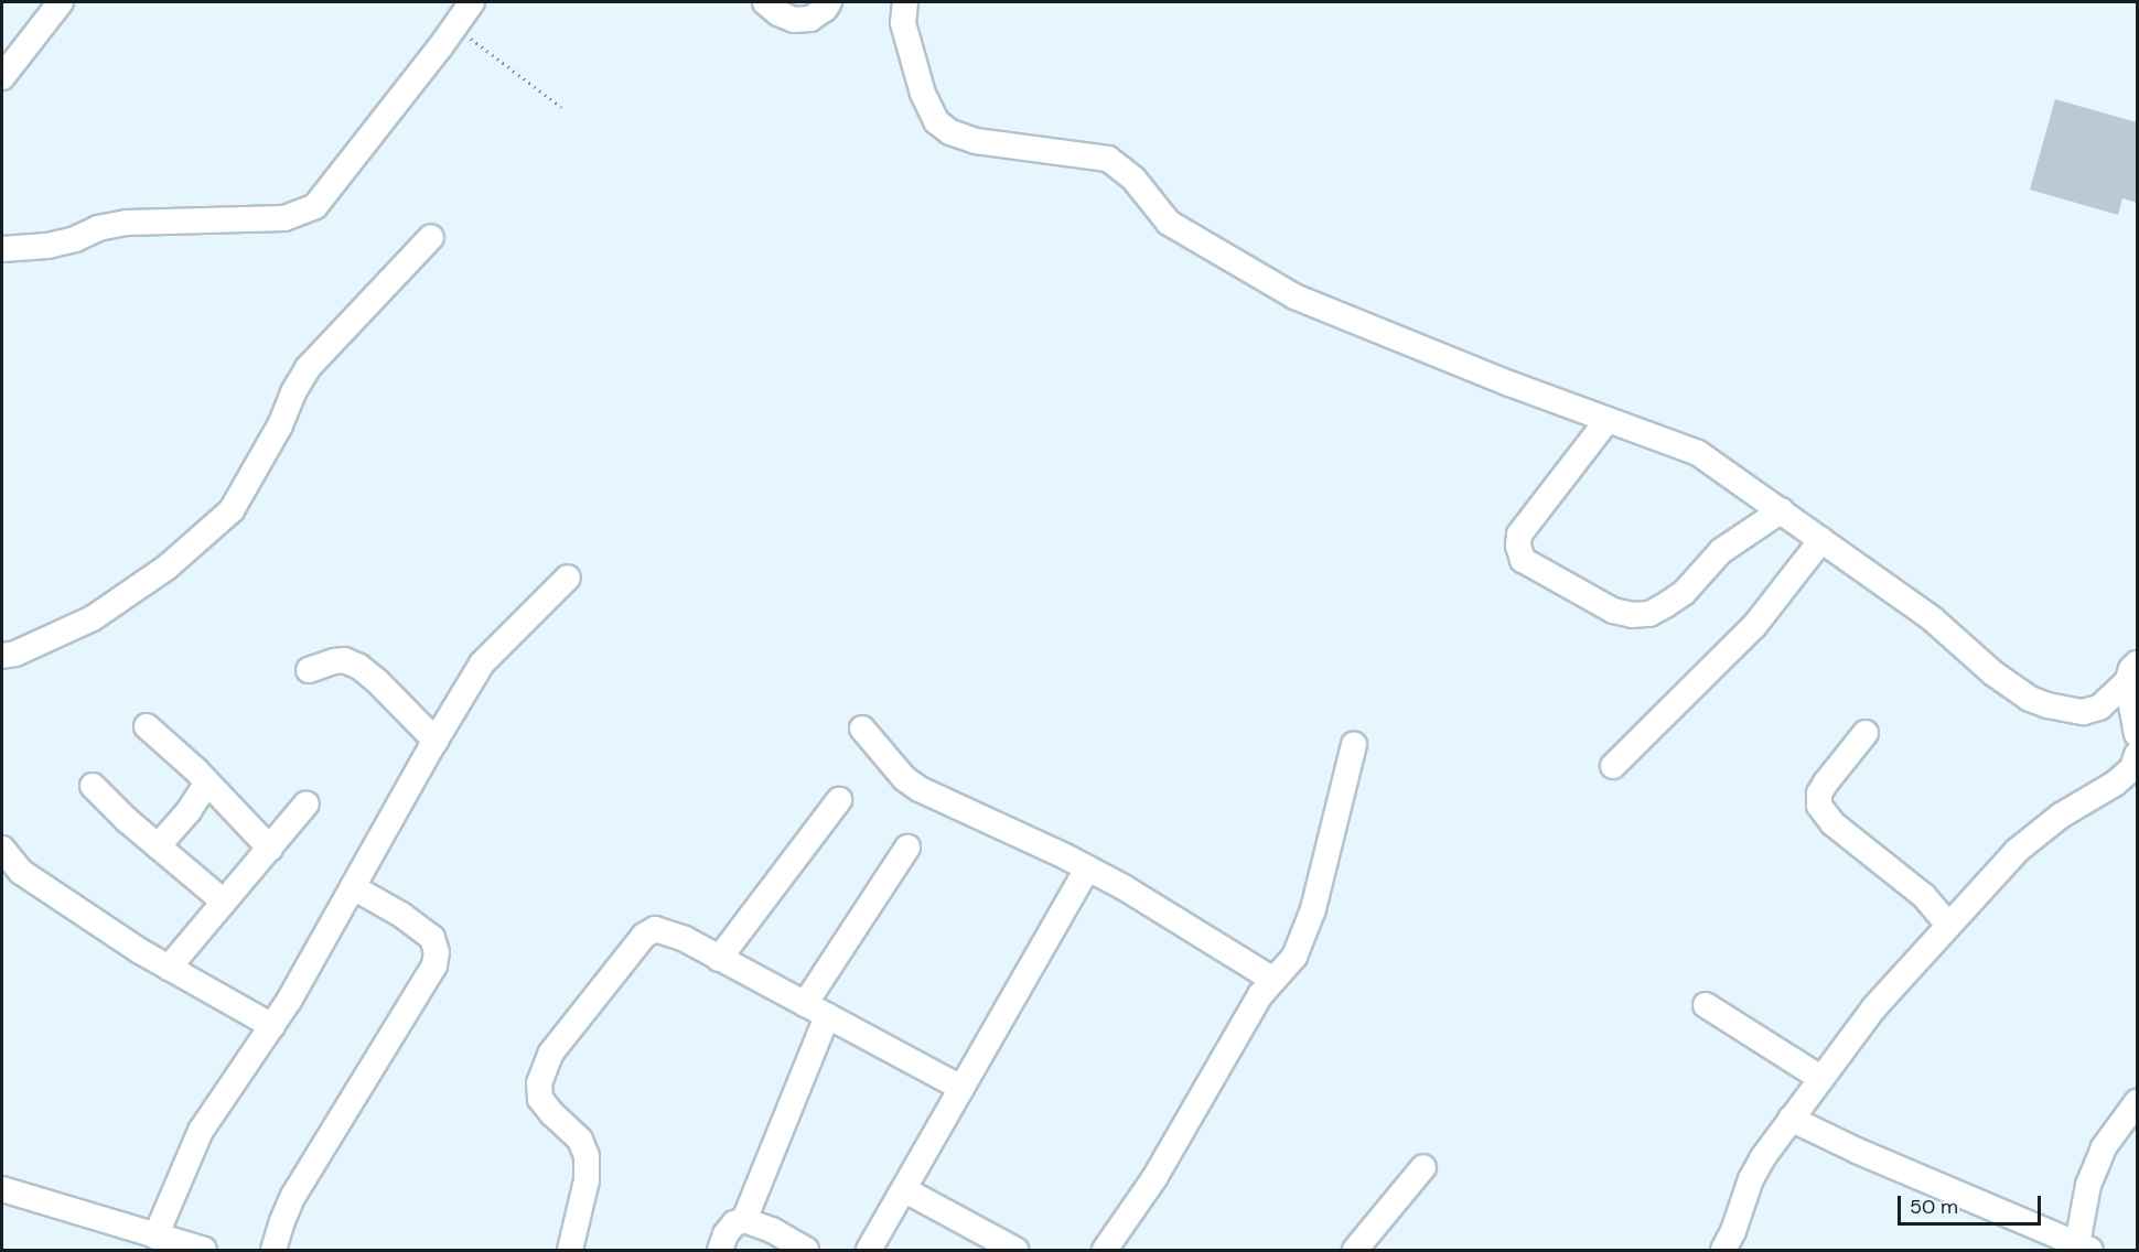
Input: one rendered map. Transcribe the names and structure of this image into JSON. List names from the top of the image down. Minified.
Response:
{"scale_bar":"50 m"}
